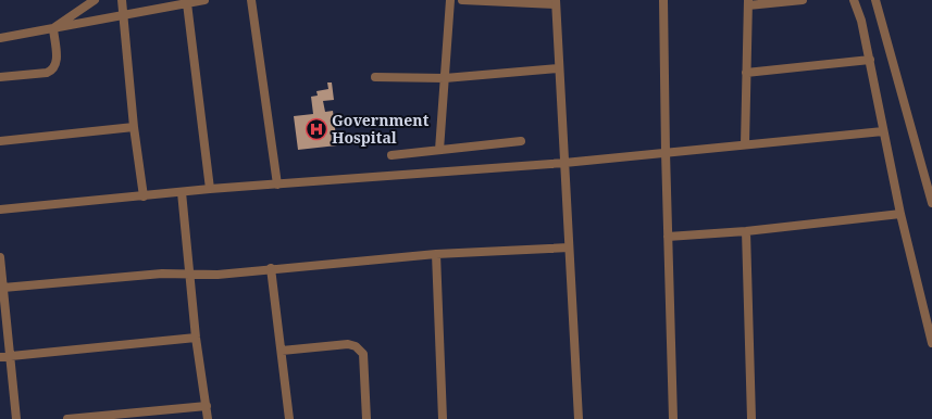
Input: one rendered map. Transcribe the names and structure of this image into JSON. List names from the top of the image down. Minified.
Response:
{"places":{"hospital":["Government Hospital"]}}
